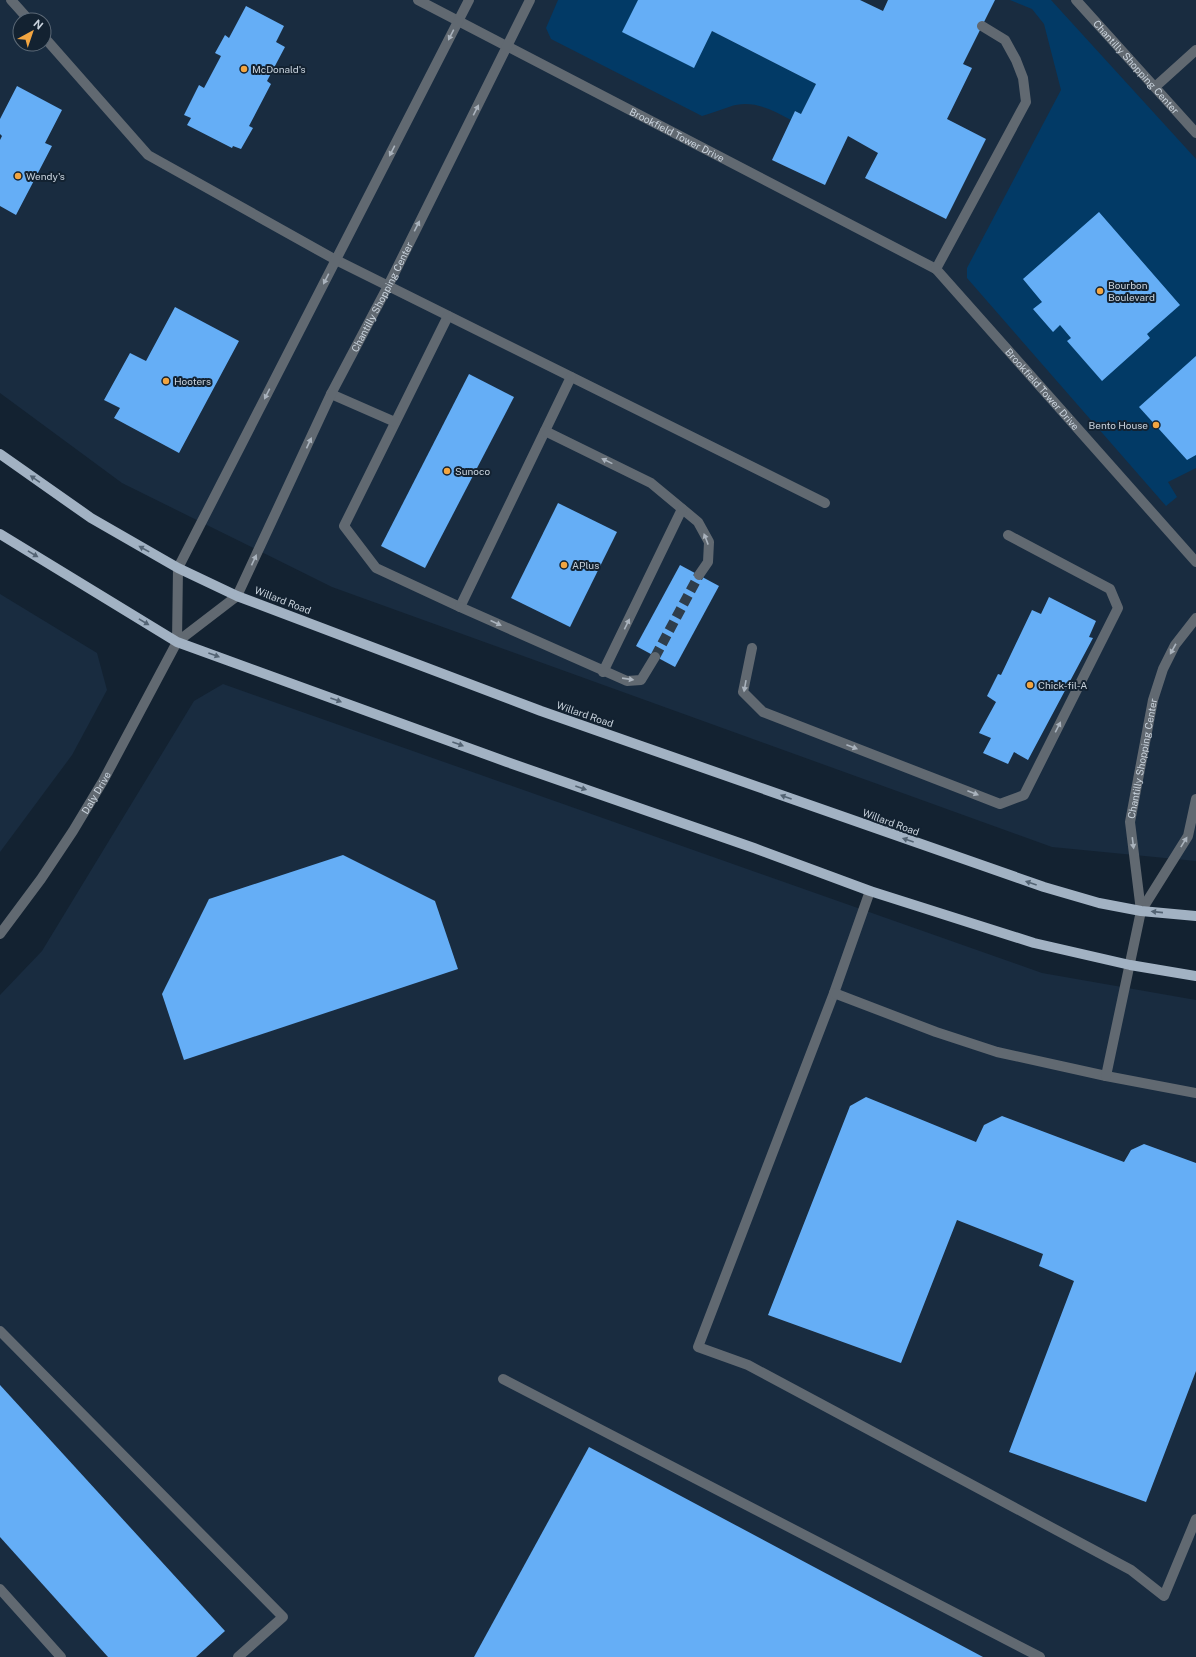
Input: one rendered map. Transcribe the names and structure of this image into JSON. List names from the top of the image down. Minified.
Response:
{"streets":{"main road":["Willard Road"],"street":["Chantilly Shopping Center","Brookfield Tower Drive","Daly Drive"]},"crossings":[["Chantilly Shopping Center","Brookfield Tower Drive"],["Chantilly Shopping Center","Willard Road"],["Chantilly Shopping Center","Daly Drive"],["Willard Road","Daly Drive"]],"places":["McDonald's","Wendy's","Bourbon Boulevard","Hooters","Bento House","Sunoco","APlus","Chick-fil-A"],"north":"top right"}
